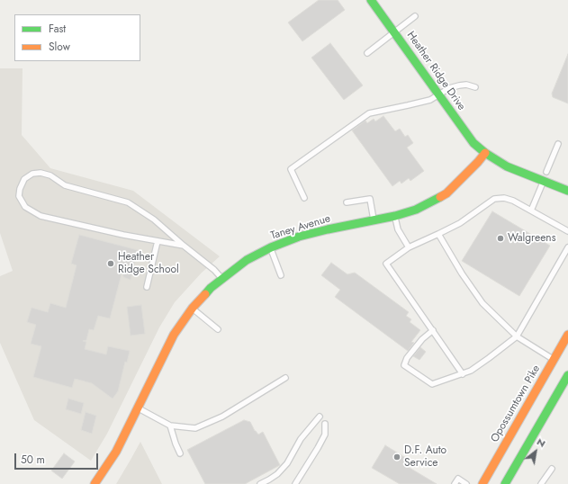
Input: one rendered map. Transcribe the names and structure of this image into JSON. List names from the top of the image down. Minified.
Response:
{"streets":{"street":["Heather Ridge Drive","Taney Avenue","Opossumtown Pike"]},"crossings":[["Heather Ridge Drive","Taney Avenue"]],"places":["Walgreens","Heather Ridge School","D.F. Auto Service"],"legend":["Fast","Slow"],"scale_bar":"50 m","north":"top right"}
